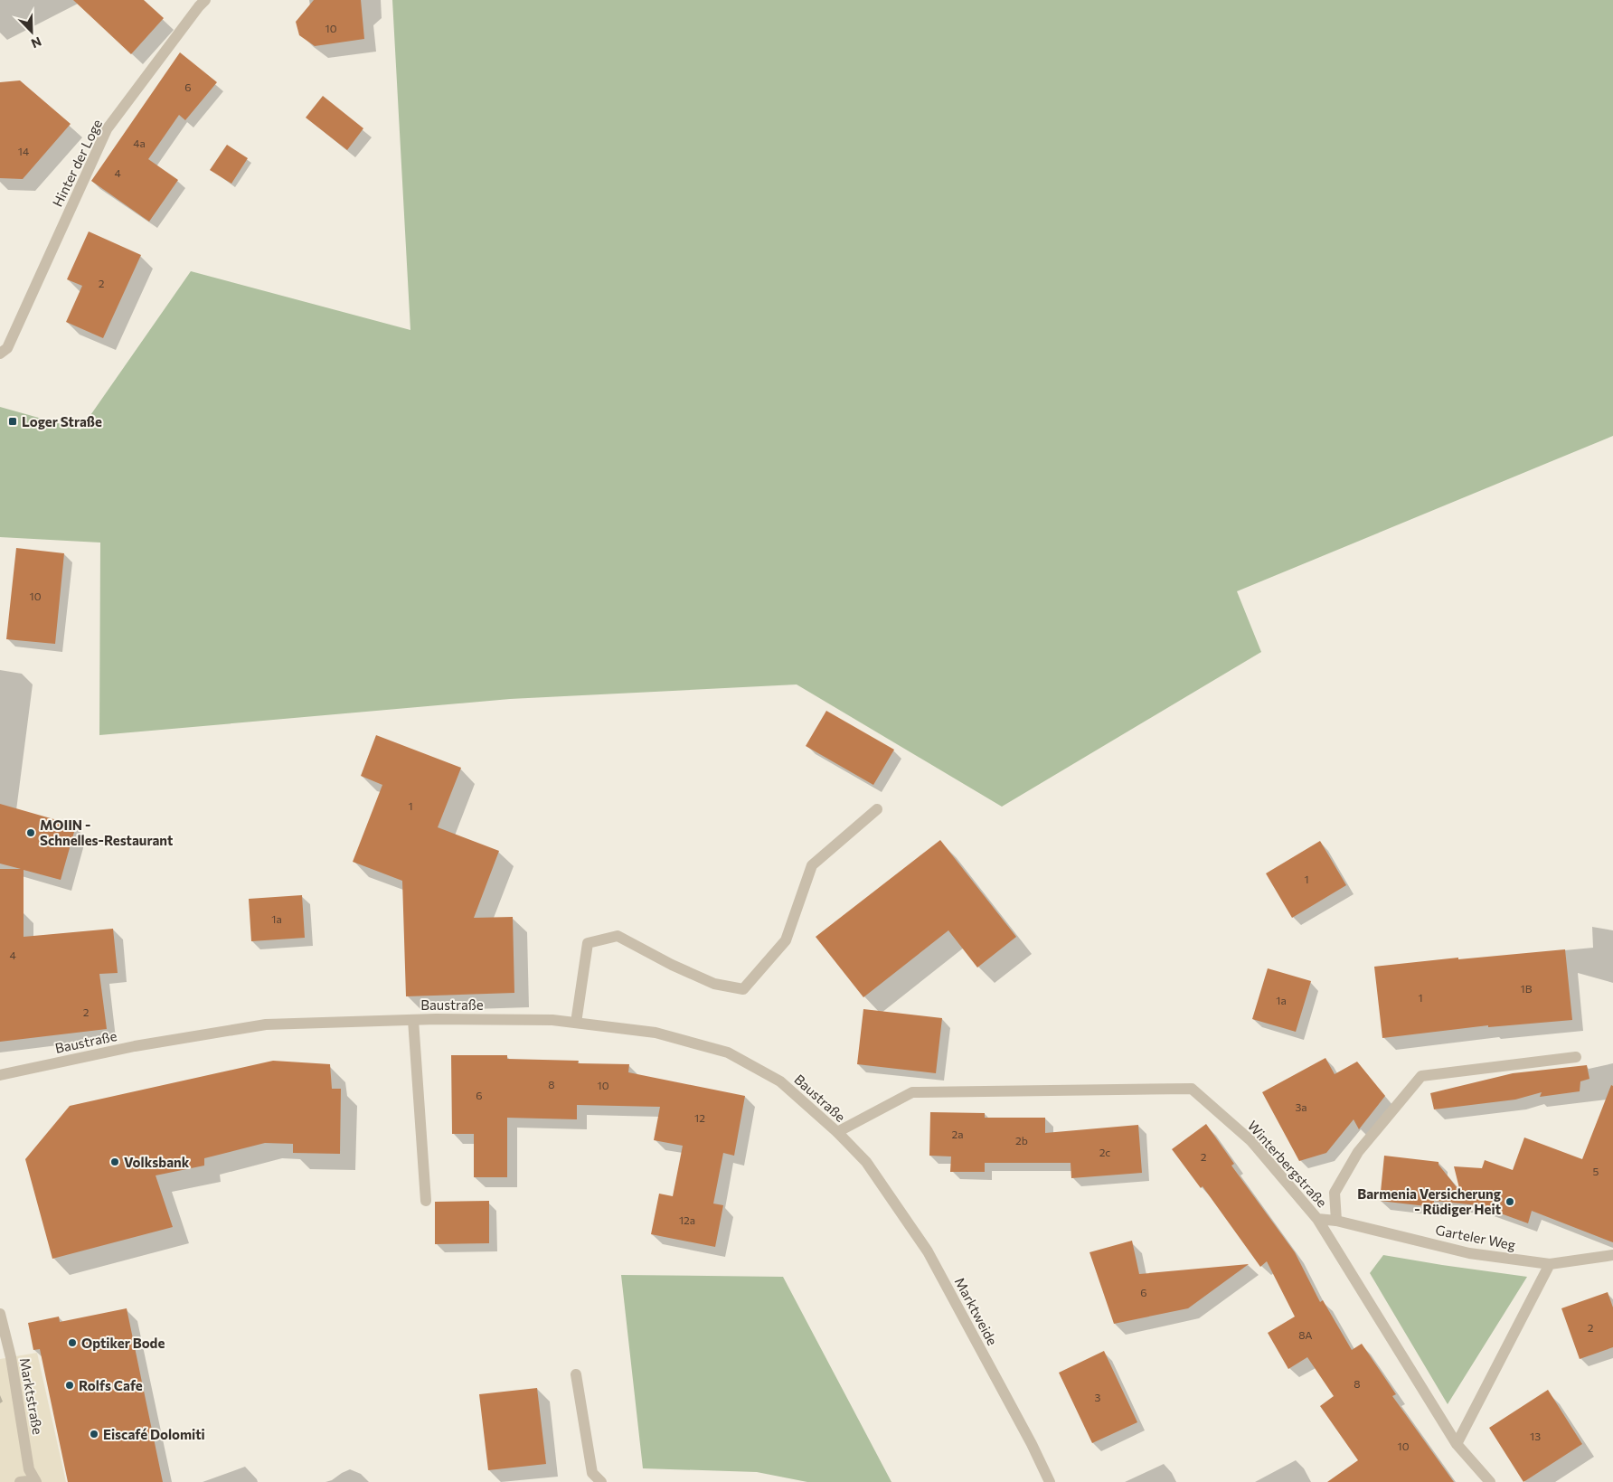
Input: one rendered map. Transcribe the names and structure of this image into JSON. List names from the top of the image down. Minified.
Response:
{"streets":{"street":["Hinter der Loge","Baustraße","Winterbergstraße","Garteler Weg","Marktweide","Marktstraße"]},"crossings":[["Baustraße","Winterbergstraße"],["Baustraße","Marktweide"],["Winterbergstraße","Garteler Weg"]],"places":{"transit":["Loger Straße"],"other":["MOIIN - Schnelles-Restaurant","Volksbank","Barmenia Versicherung - Rüdiger Heit","Optiker Bode","Rolfs Cafe","Eiscafé Dolomiti"]},"house_numbers":["10","6","4a","14","4","2","10","1","1","1a","4","1B","1","1a","2","8","10","6","3a","12","2a","2b","2c","2","5","12a","6","2","8A","8","3","13","10"],"north":"bottom right"}
